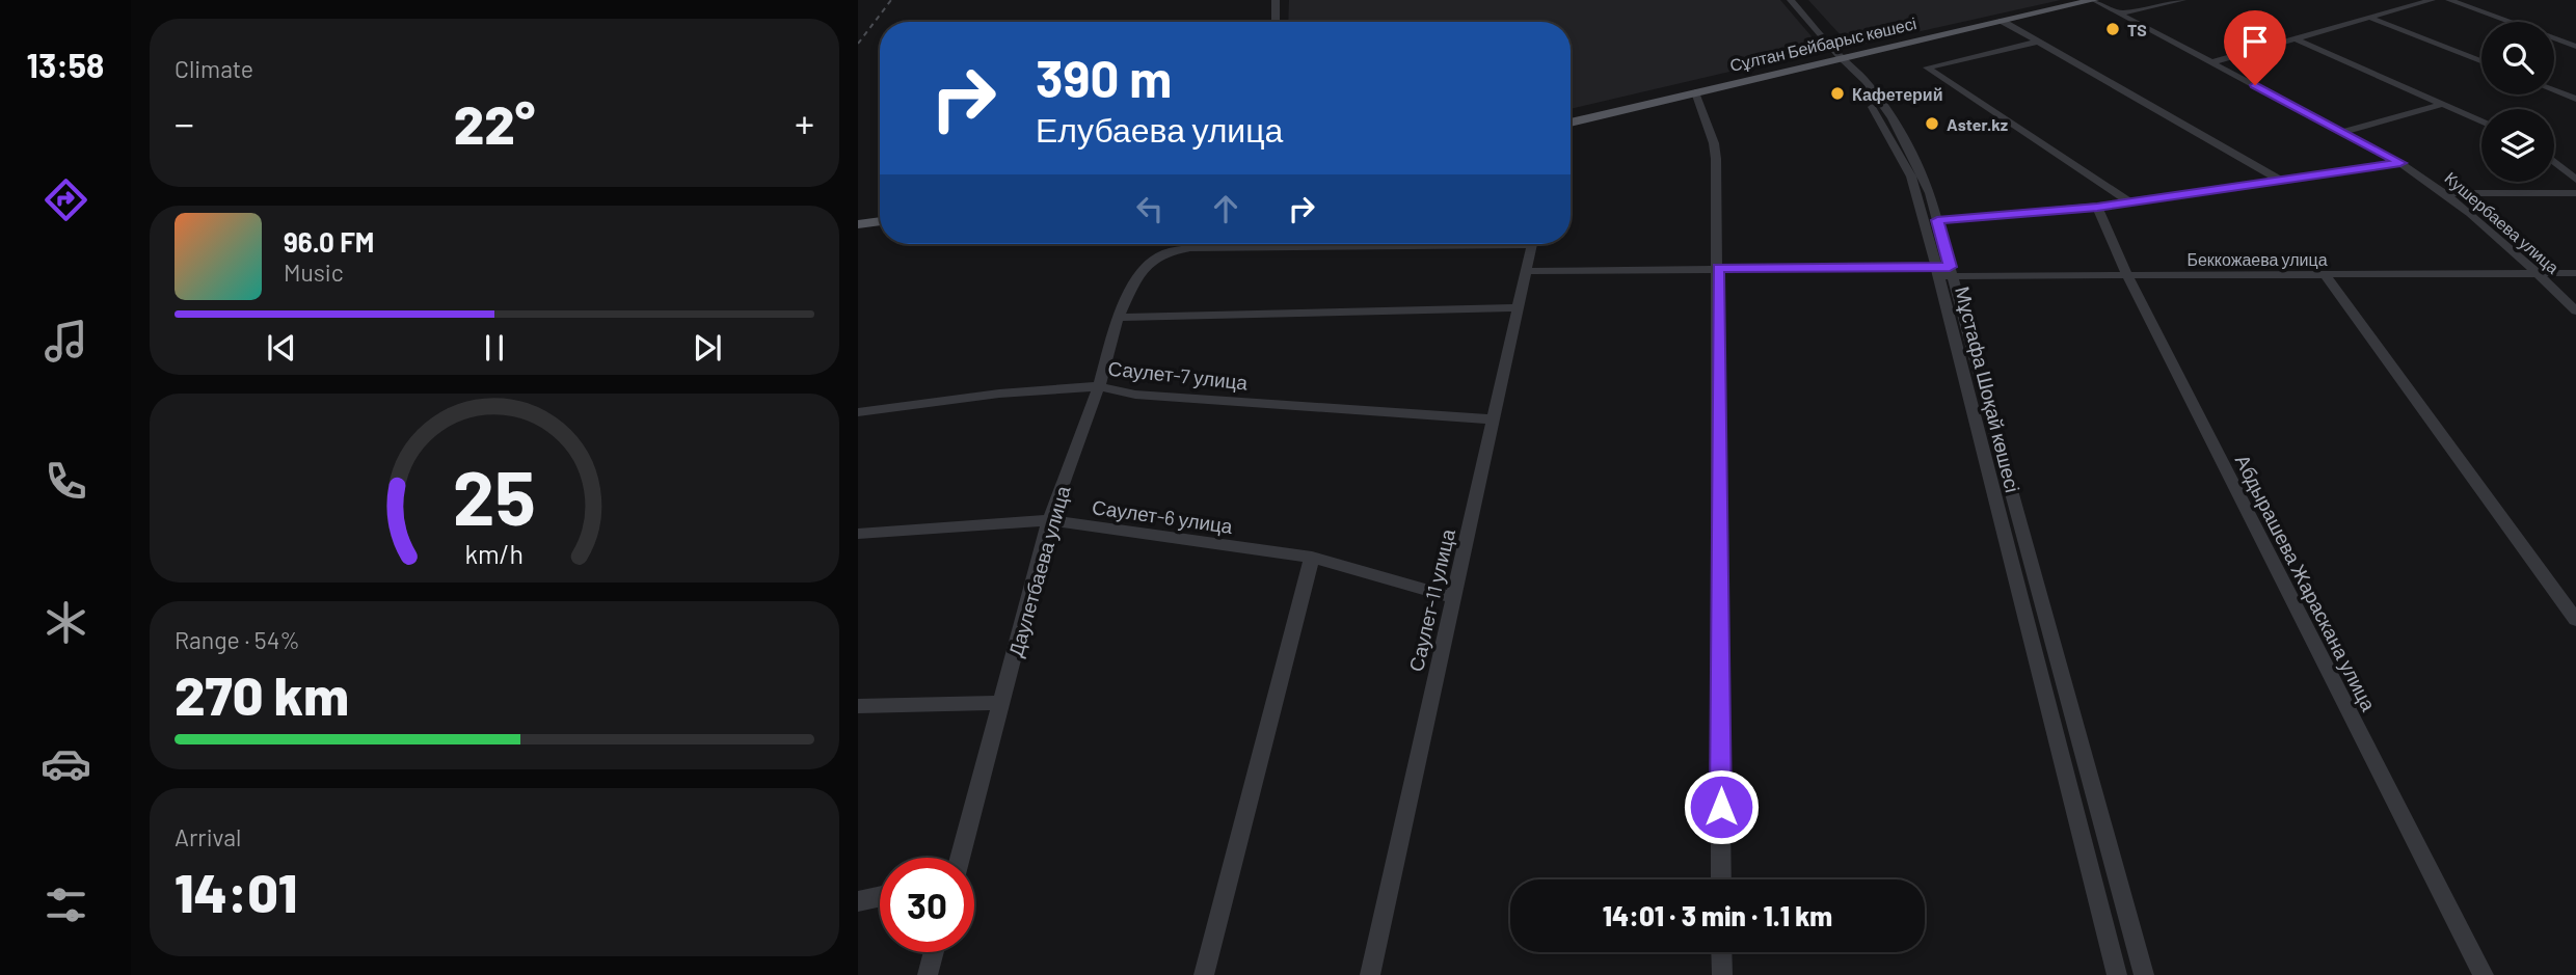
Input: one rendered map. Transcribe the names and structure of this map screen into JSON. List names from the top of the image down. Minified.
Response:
{"streets":{"main road":["Сұлтан Бейбарыс көшесі"],"street":["Кушербаева улица","Беккожаева улица","Саулет-7 улица","Мұстафа Шоқай көшесі","Саулет-6 улица","Даулетбаева улица","Абдырашева Жараскана улица","Саулет-11 улица"]},"crossings":[["Сұлтан Бейбарыс көшесі","Кушербаева улица"],["Сұлтан Бейбарыс көшесі","Мұстафа Шоқай көшесі"],["Кушербаева улица","Беккожаева улица"],["Беккожаева улица","Мұстафа Шоқай көшесі"],["Беккожаева улица","Абдырашева Жараскана улица"],["Беккожаева улица","Саулет-11 улица"],["Саулет-7 улица","Даулетбаева улица"],["Саулет-7 улица","Саулет-11 улица"],["Саулет-6 улица","Даулетбаева улица"],["Саулет-6 улица","Саулет-11 улица"]],"places":["TS","Кафетерий","Aster.kz"],"page":{"tabs":"13:58","tile":["Climate",["Range · 54%","270 km"],["Arrival","14:01"]],"turn":["390 m","Елубаева улица"],"heat":["−","22°","+"],"song":["96.0 FM","Music"],"limit":"30","trip":"14:01 · 3 min · 1.1 km","gauge":["25","km/h"]}}
